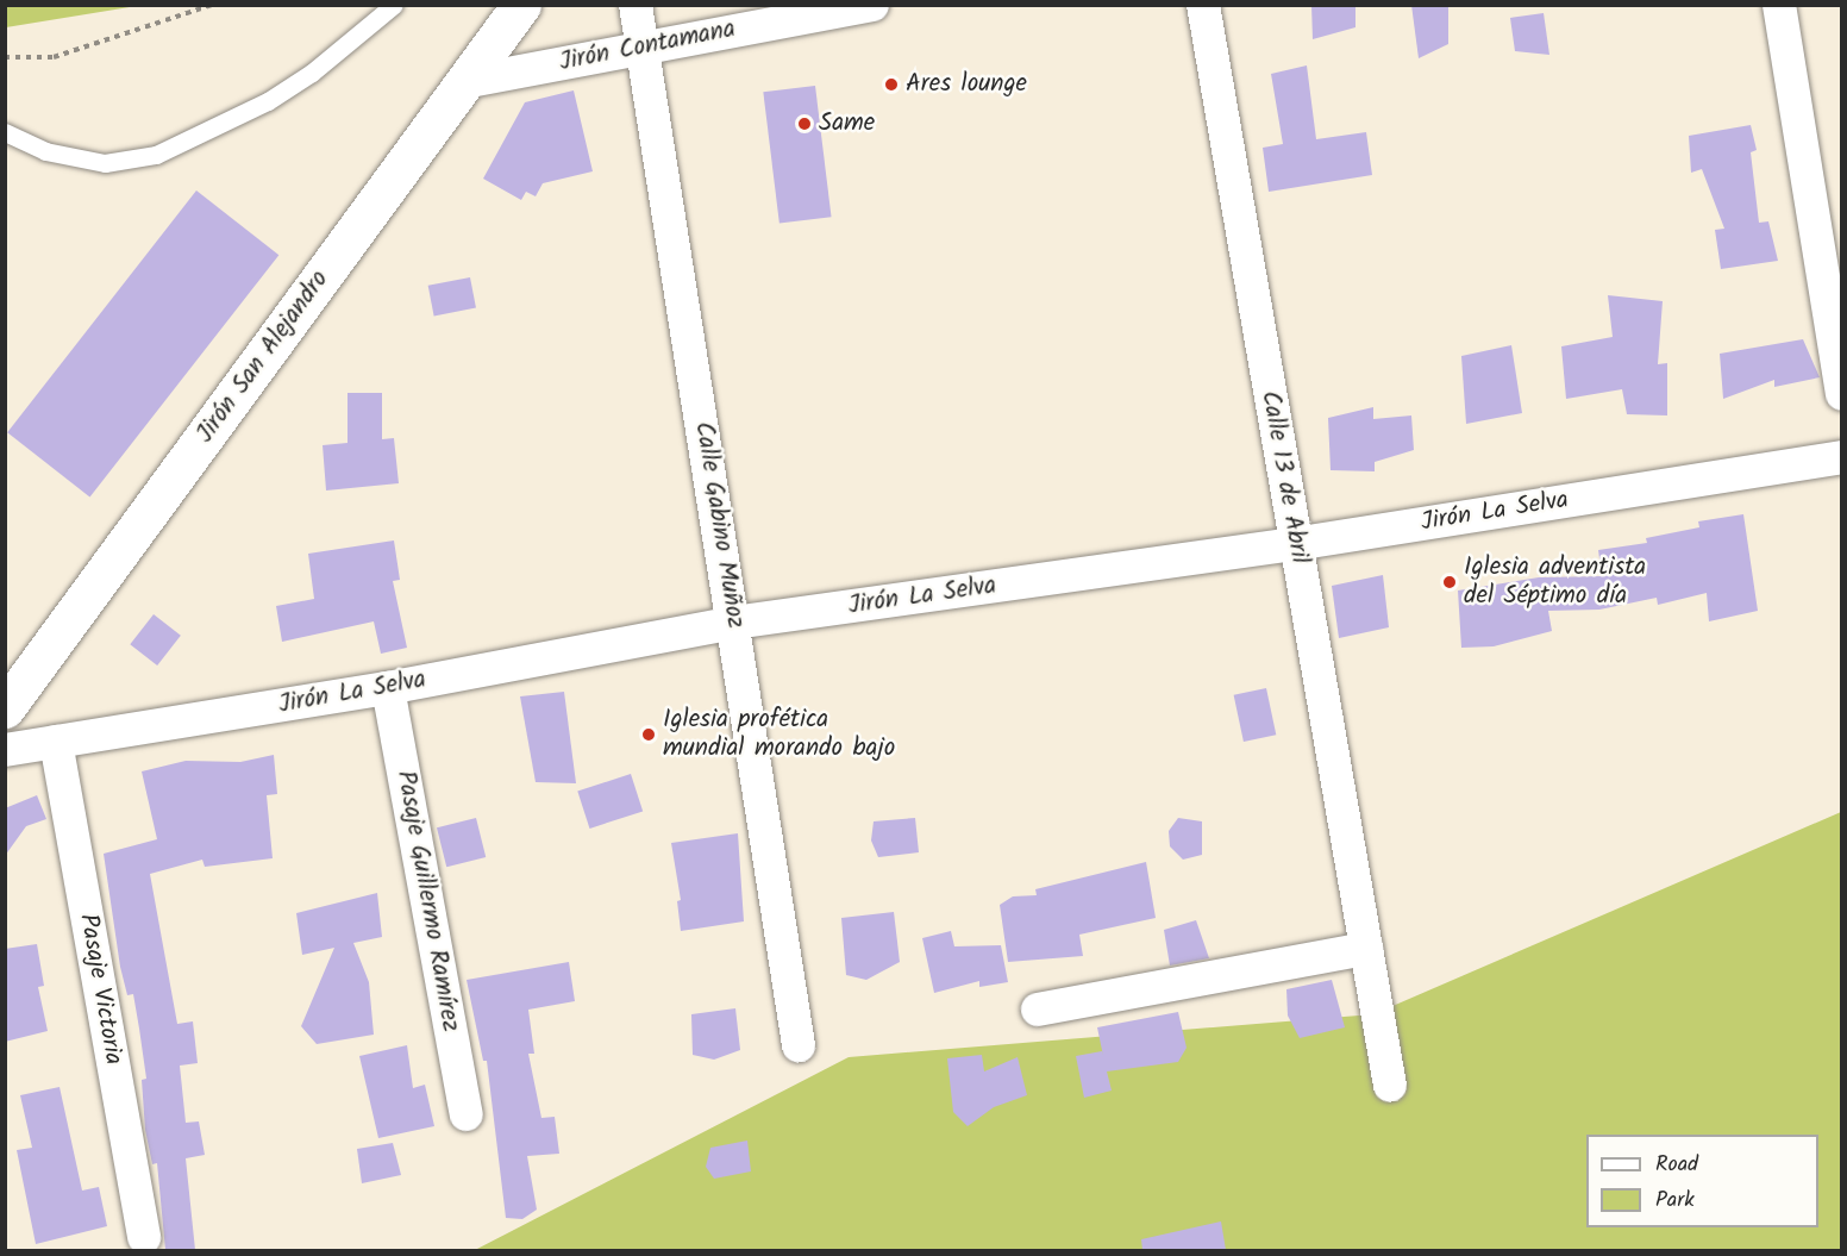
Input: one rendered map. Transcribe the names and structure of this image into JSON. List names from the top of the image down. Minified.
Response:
{"streets":{"street":["Jirón Contamana","Jirón San Alejandro","Calle 13 de Abril","Jirón La Selva","Calle Gabino Muñoz","Pasaje Guillermo Ramírez","Pasaje Victoria"]},"crossings":[["Jirón Contamana","Jirón San Alejandro"],["Jirón Contamana","Calle Gabino Muñoz"],["Calle 13 de Abril","Jirón La Selva"],["Jirón La Selva","Calle Gabino Muñoz"],["Jirón La Selva","Pasaje Guillermo Ramírez"],["Jirón La Selva","Pasaje Victoria"]],"places":["Ares lounge","Same","Iglesia adventista del Séptimo día","Iglesia profética mundial morando bajo"],"legend":["Road","Park"]}
